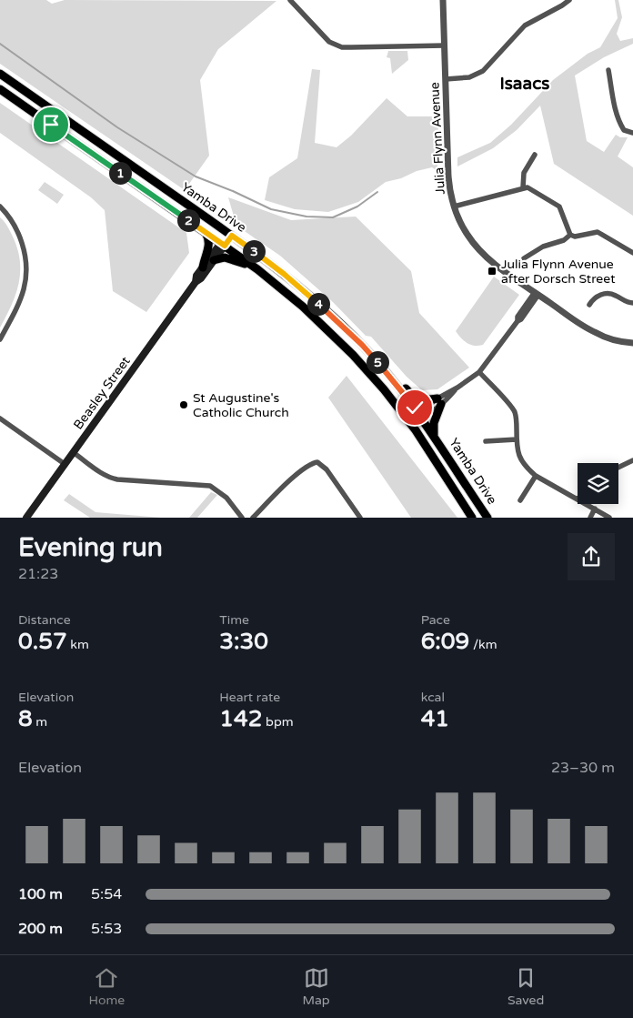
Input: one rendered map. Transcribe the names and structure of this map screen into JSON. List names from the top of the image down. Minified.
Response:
{"streets":{"main road":["Yamba Drive","Beasley Street"],"street":["Julia Flynn Avenue"]},"crossings":[["Yamba Drive","Beasley Street"]],"districts":["Isaacs"],"places":{"transit":["Julia Flynn Avenue after Dorsch Street"],"other":["St Augustine's Catholic Church"]},"page":{"pins":["1","2","3","4","5"],"heading":["Evening run","21:23"],"stats":[["Distance","0.57 km"],["Time","3:30"],["Pace","6:09 /km"],["Elevation","8 m"],["Heart rate","142 bpm"],["kcal","41"]],"chart":["Elevation","23–30 m"],"list":[{"name":"100 m","note":"5:54"},{"name":"200 m","note":"5:53"}],"tabs":["Home","Map","Saved"]}}
